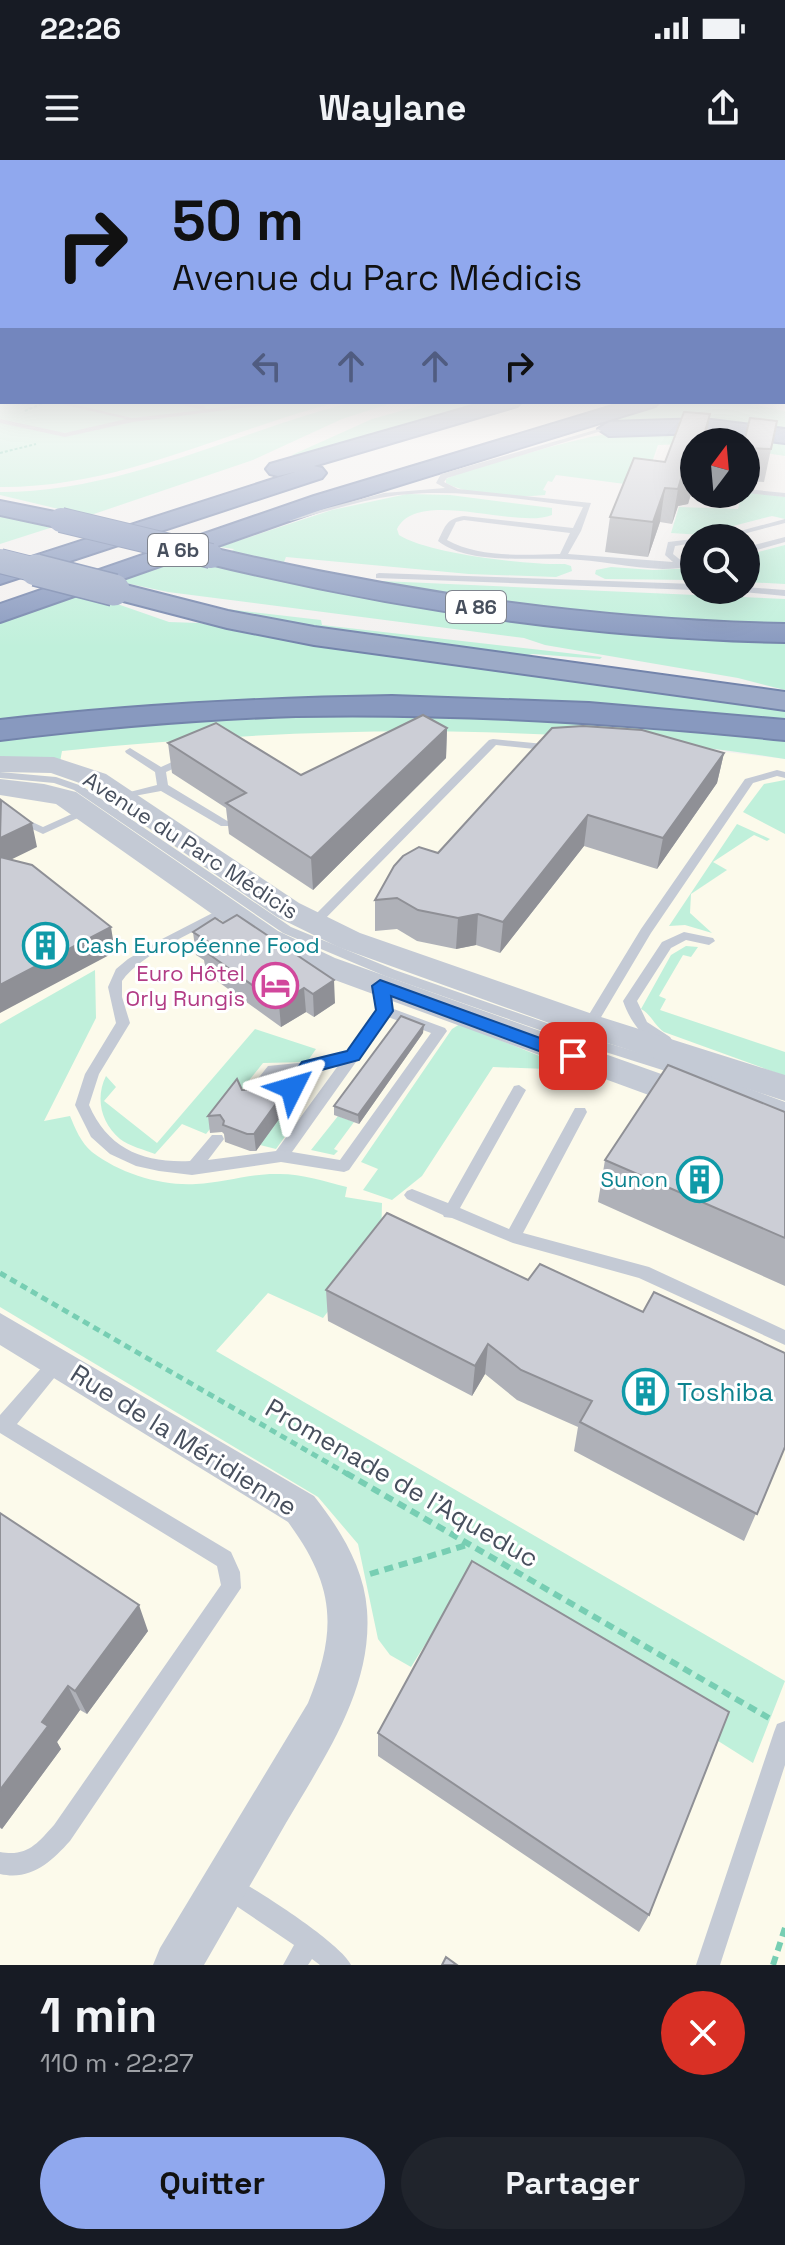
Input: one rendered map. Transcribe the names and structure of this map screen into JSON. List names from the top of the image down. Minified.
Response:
{"streets":{"highway":["A 6b","A 86"],"street":["Avenue du Parc Médicis","Rue de la Méridienne"],"path":["Promenade de l'Aqueduc"]},"crossings":[["A 6b","A 86"]],"places":{"building":["Cash Européenne Food","Sunon","Toshiba"],"hotel":["Euro Hôtel Orly Rungis"]},"north":"top","page":{"status":"22:26","header":"Waylane","turn":["50 m","Avenue du Parc Médicis"],"heading":["1 min","110 m · 22:27"],"buttons":["Quitter","Partager"]}}
